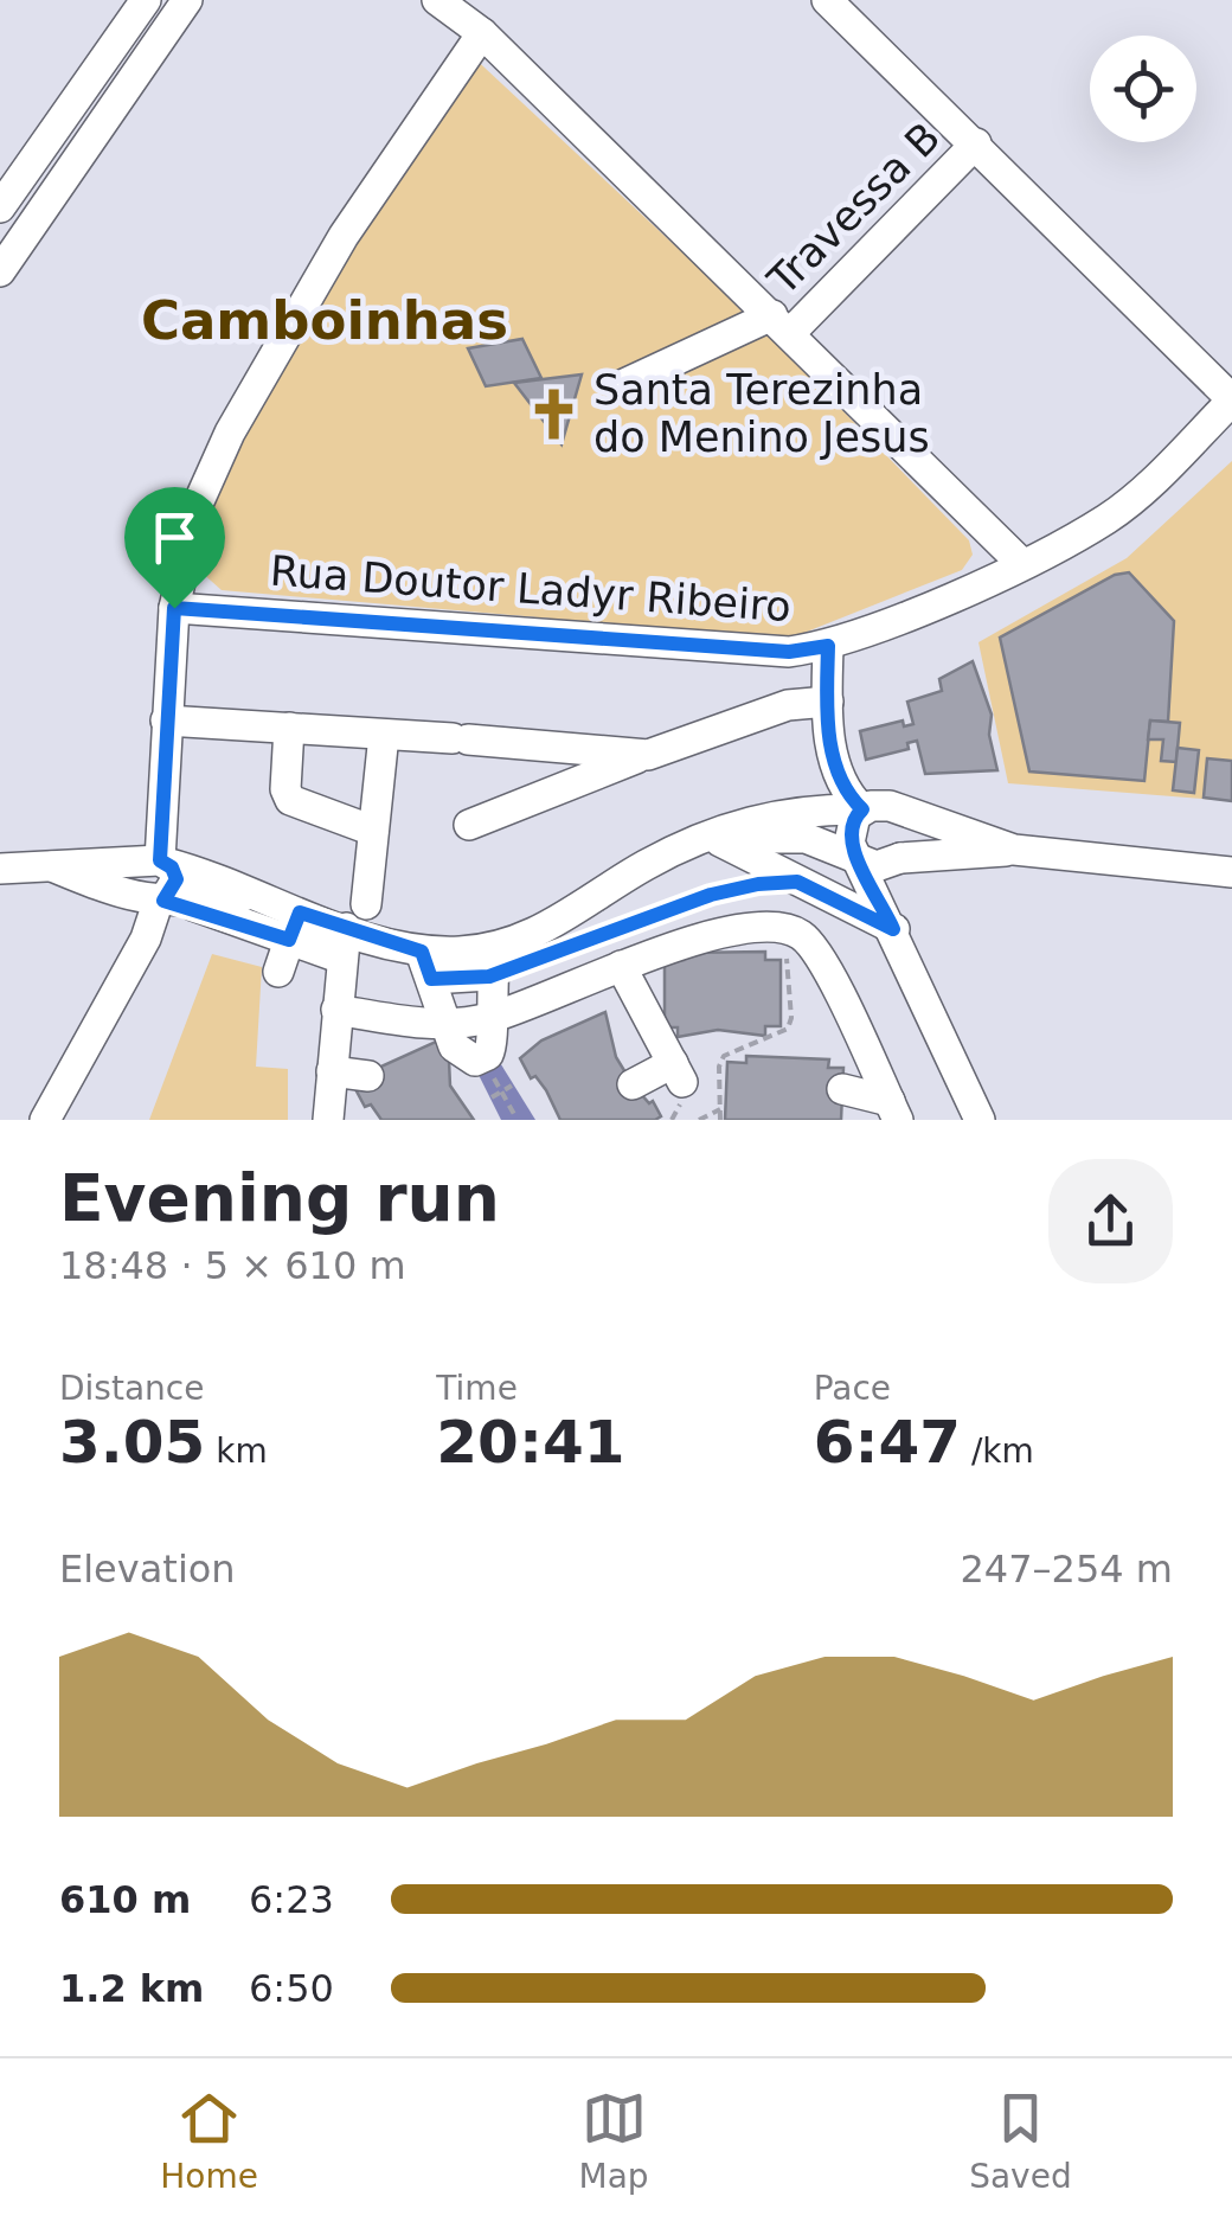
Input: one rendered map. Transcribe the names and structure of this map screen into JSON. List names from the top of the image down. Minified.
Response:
{"streets":{"street":["Travessa B","Rua Doutor Ladyr Ribeiro"]},"districts":["Camboinhas"],"places":{"church":["Santa Terezinha do Menino Jesus"]},"page":{"heading":["Evening run","18:48 · 5 × 610 m"],"stats":[["Distance","3.05 km"],["Time","20:41"],["Pace","6:47 /km"]],"chart":["Elevation","247–254 m"],"list":[{"name":"610 m","note":"6:23"},{"name":"1.2 km","note":"6:50"}],"tabs":["Home","Map","Saved"]}}
